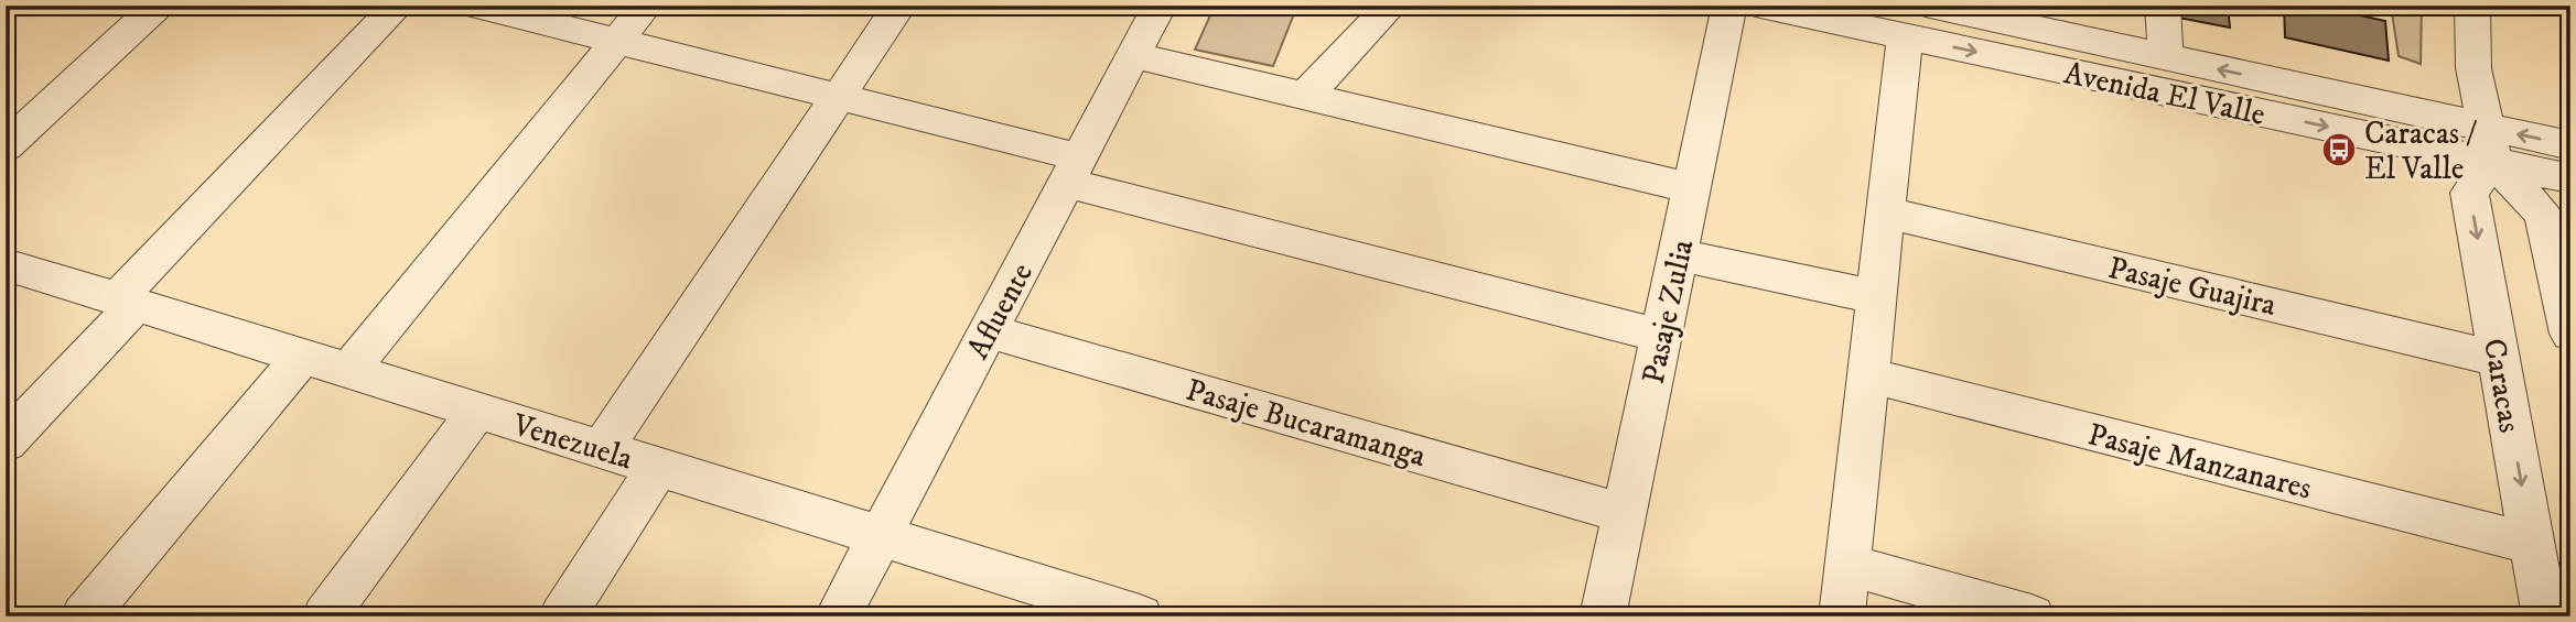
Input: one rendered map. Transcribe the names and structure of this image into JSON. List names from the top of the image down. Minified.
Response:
{"streets":{"street":["Avenida El Valle","Pasaje Guajira","Afluente","Pasaje Zulia","Caracas","Pasaje Bucaramanga","Venezuela","Pasaje Manzanares"]},"crossings":[["Avenida El Valle","Caracas"],["Pasaje Guajira","Caracas"],["Afluente","Pasaje Bucaramanga"],["Afluente","Venezuela"],["Pasaje Zulia","Pasaje Bucaramanga"],["Caracas","Pasaje Manzanares"]],"places":{"bus stop":["Caracas / El Valle"]}}
